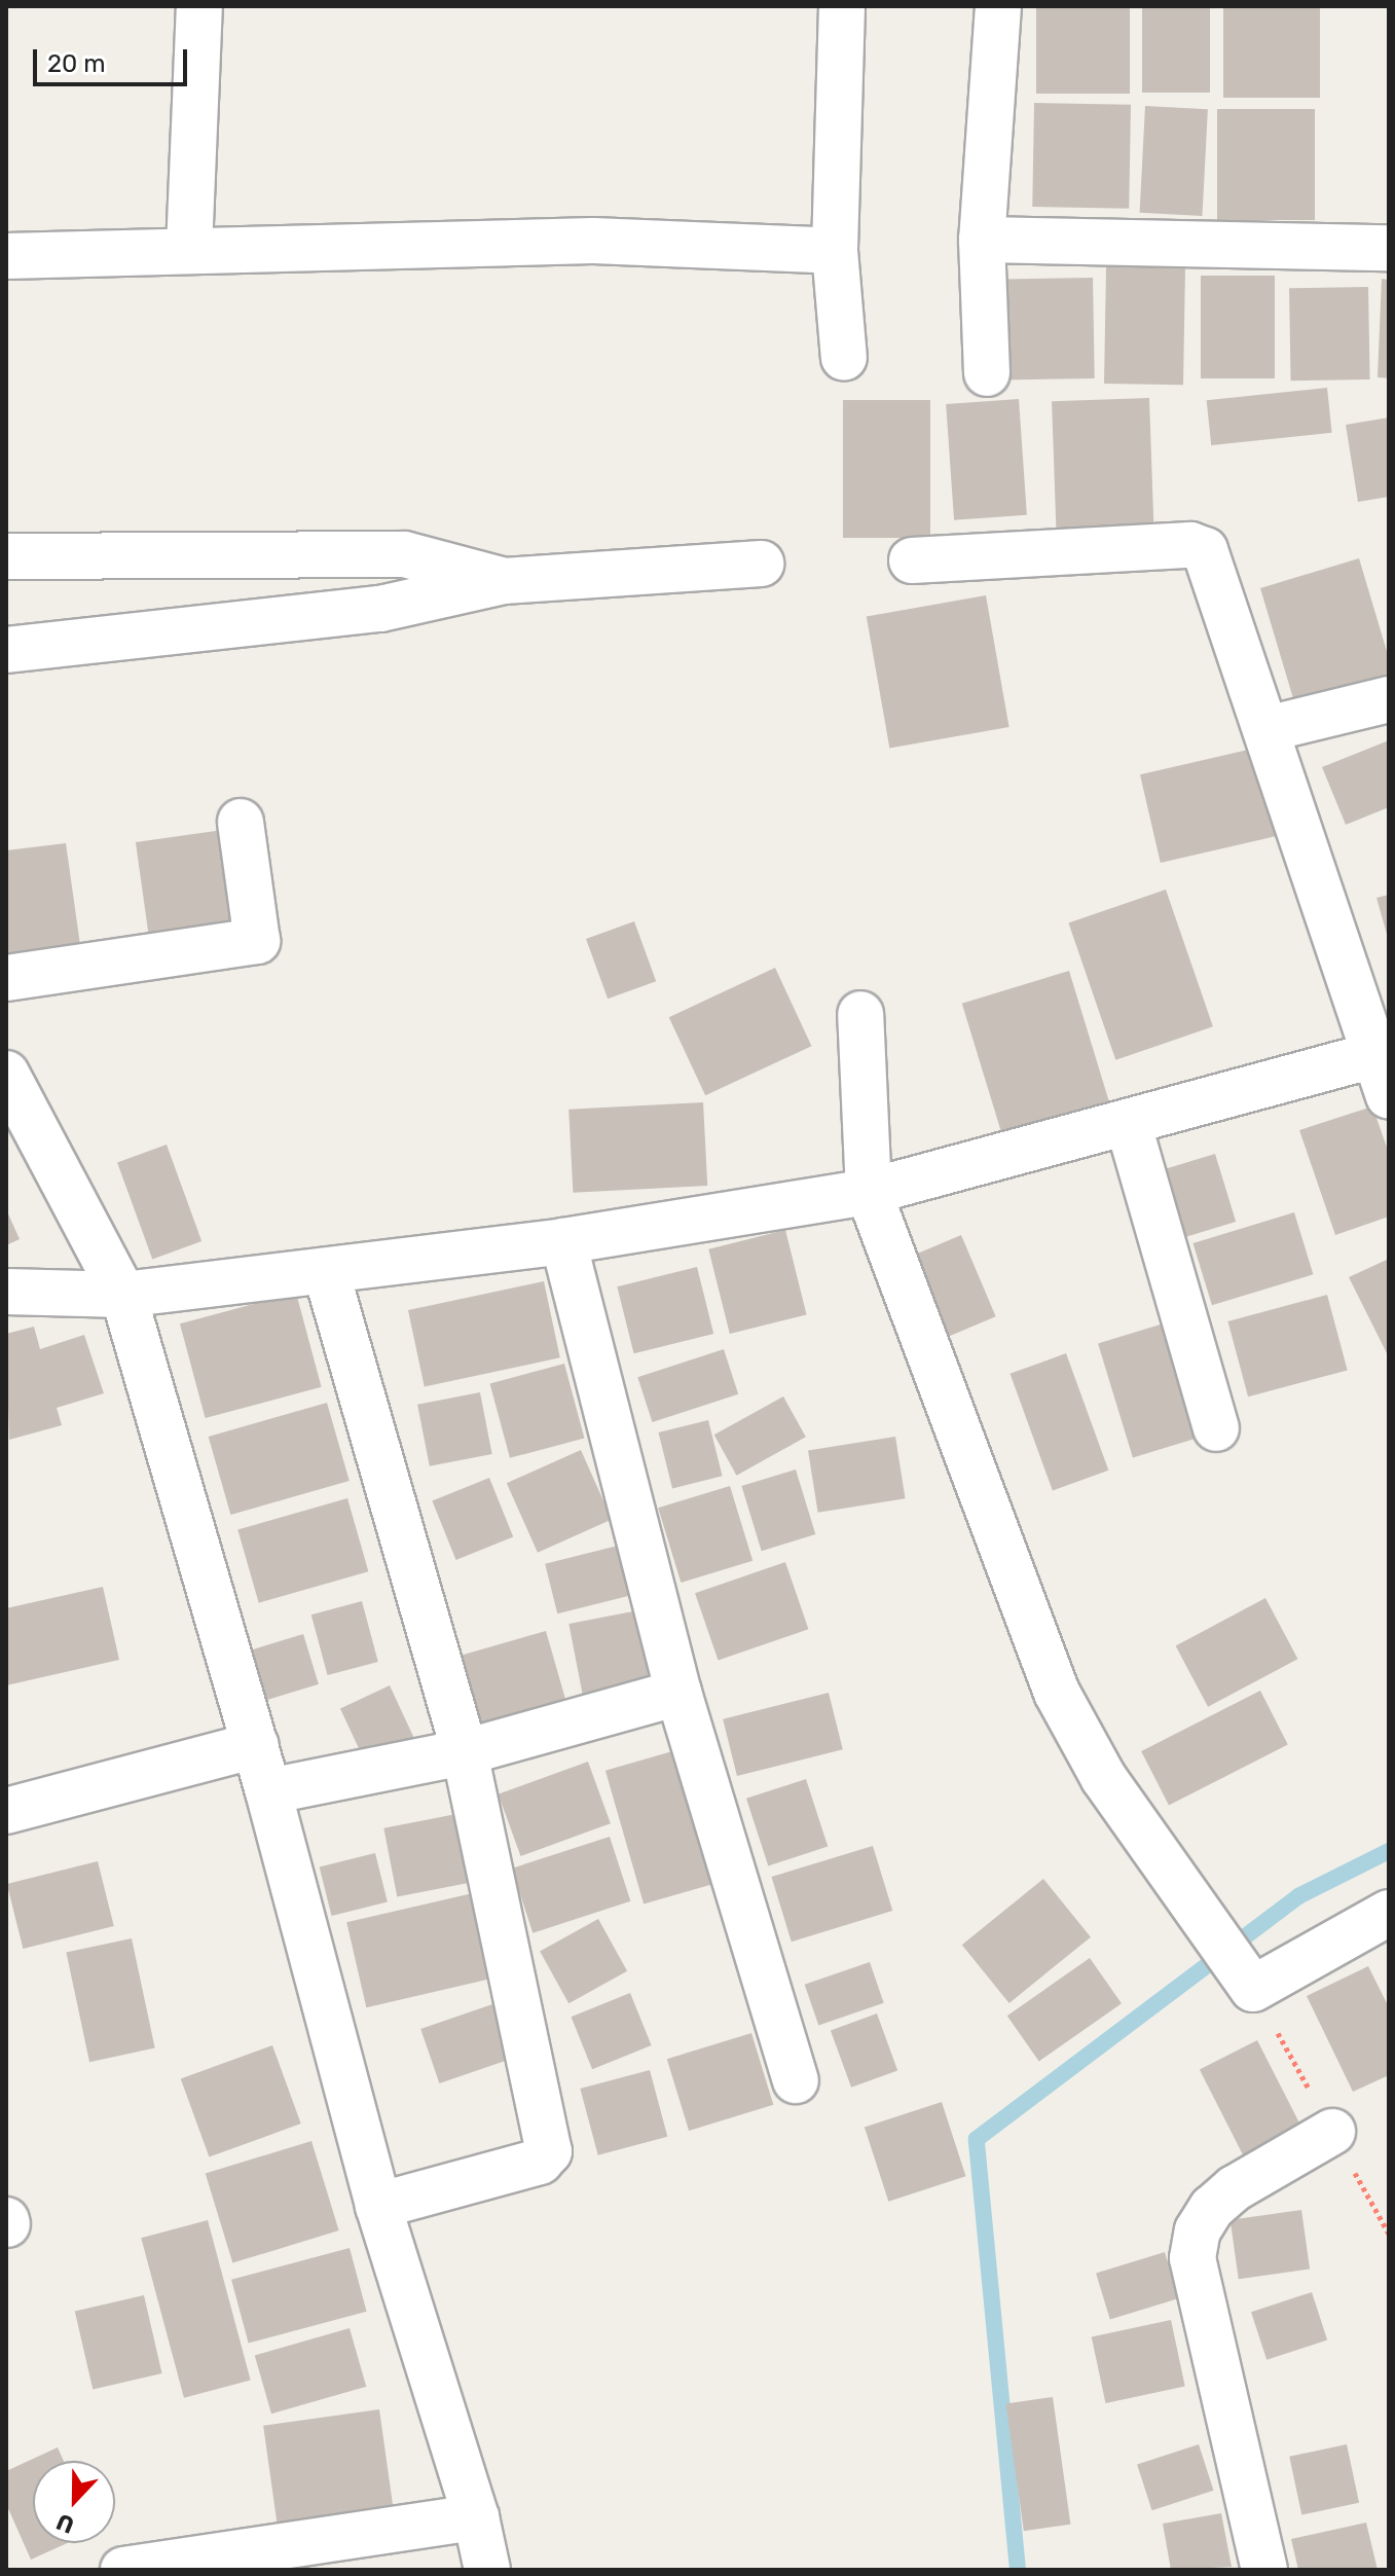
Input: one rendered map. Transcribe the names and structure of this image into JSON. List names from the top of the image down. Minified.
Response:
{"scale_bar":"20 m","north":"bottom"}
